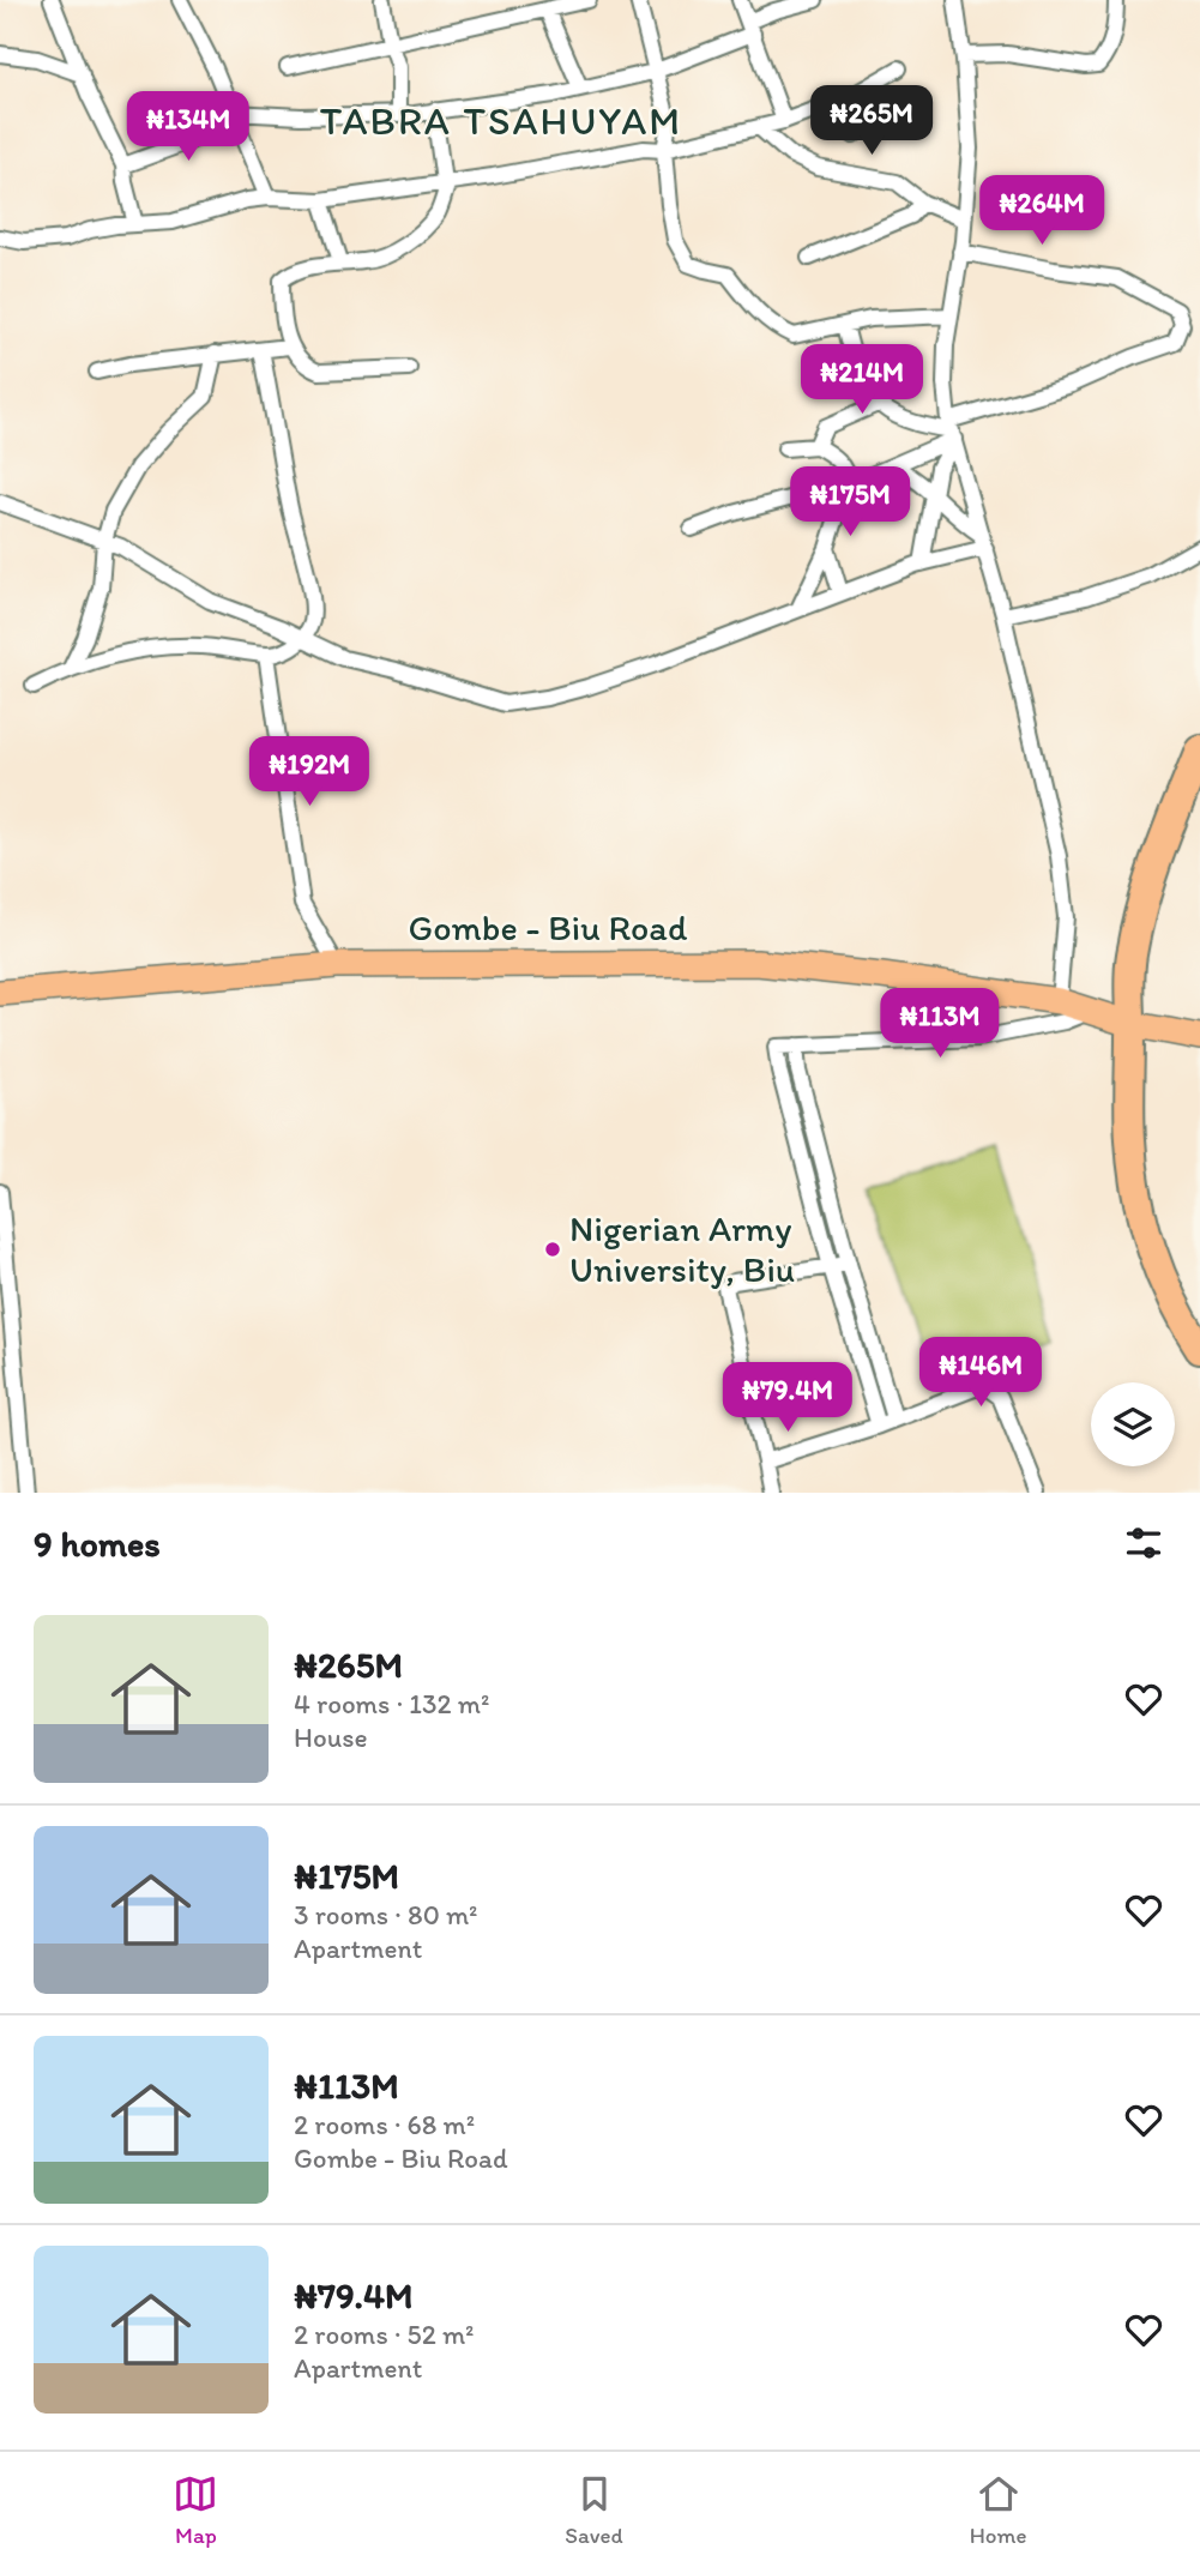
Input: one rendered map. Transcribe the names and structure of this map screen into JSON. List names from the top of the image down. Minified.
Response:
{"streets":{"main road":["Gombe - Biu Road"]},"districts":["TABRA TSAHUYAM"],"places":["Nigerian Army University, Biu"],"page":{"price":["₦265M","₦134M","₦264M","₦214M","₦175M","₦192M","₦113M","₦146M","₦79.4M"],"heading":"9 homes","list":[{"name":"₦265M","note":"4 rooms · 132 m² · House"},{"name":"₦175M","note":"3 rooms · 80 m² · Apartment"},{"name":"₦113M","note":"2 rooms · 68 m² · Gombe - Biu Road"},{"name":"₦79.4M","note":"2 rooms · 52 m² · Apartment"}],"tabs":["Map","Saved","Home"]}}
